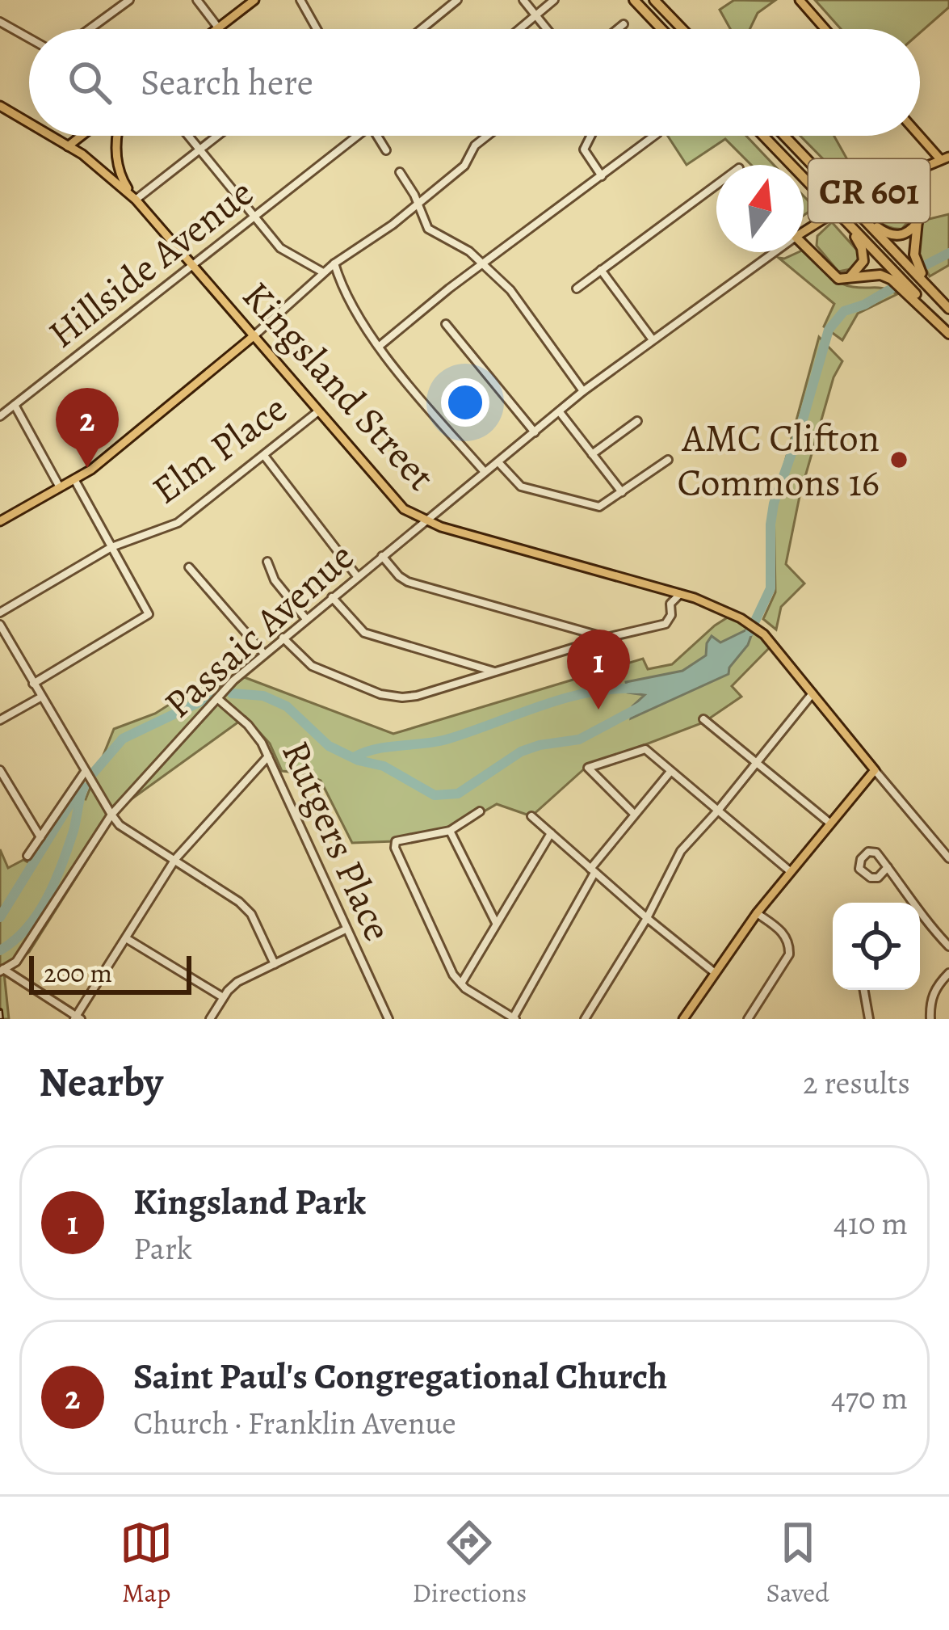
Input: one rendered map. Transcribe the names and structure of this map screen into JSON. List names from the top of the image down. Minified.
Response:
{"streets":{"main road":["CR 601","Kingsland Street"],"street":["Hillside Avenue","Elm Place","Passaic Avenue","Rutgers Place"]},"crossings":[["CR 601","Passaic Avenue"],["Hillside Avenue","Kingsland Street"],["Kingsland Street","Elm Place"],["Kingsland Street","Passaic Avenue"],["Passaic Avenue","Rutgers Place"]],"places":["AMC Clifton Commons 16"],"scale_bar":"200 m","north":"top","page":{"search":"Search here","pins":["2","1"],"scale":"200 m","heading":["Nearby","2 results"],"list":[{"mark":"1","name":"Kingsland Park","note":"Park","value":"410 m"},{"mark":"2","name":"Saint Paul's Congregational Church","note":"Church · Franklin Avenue","value":"470 m"}],"nav":["Map","Directions","Saved"]}}
